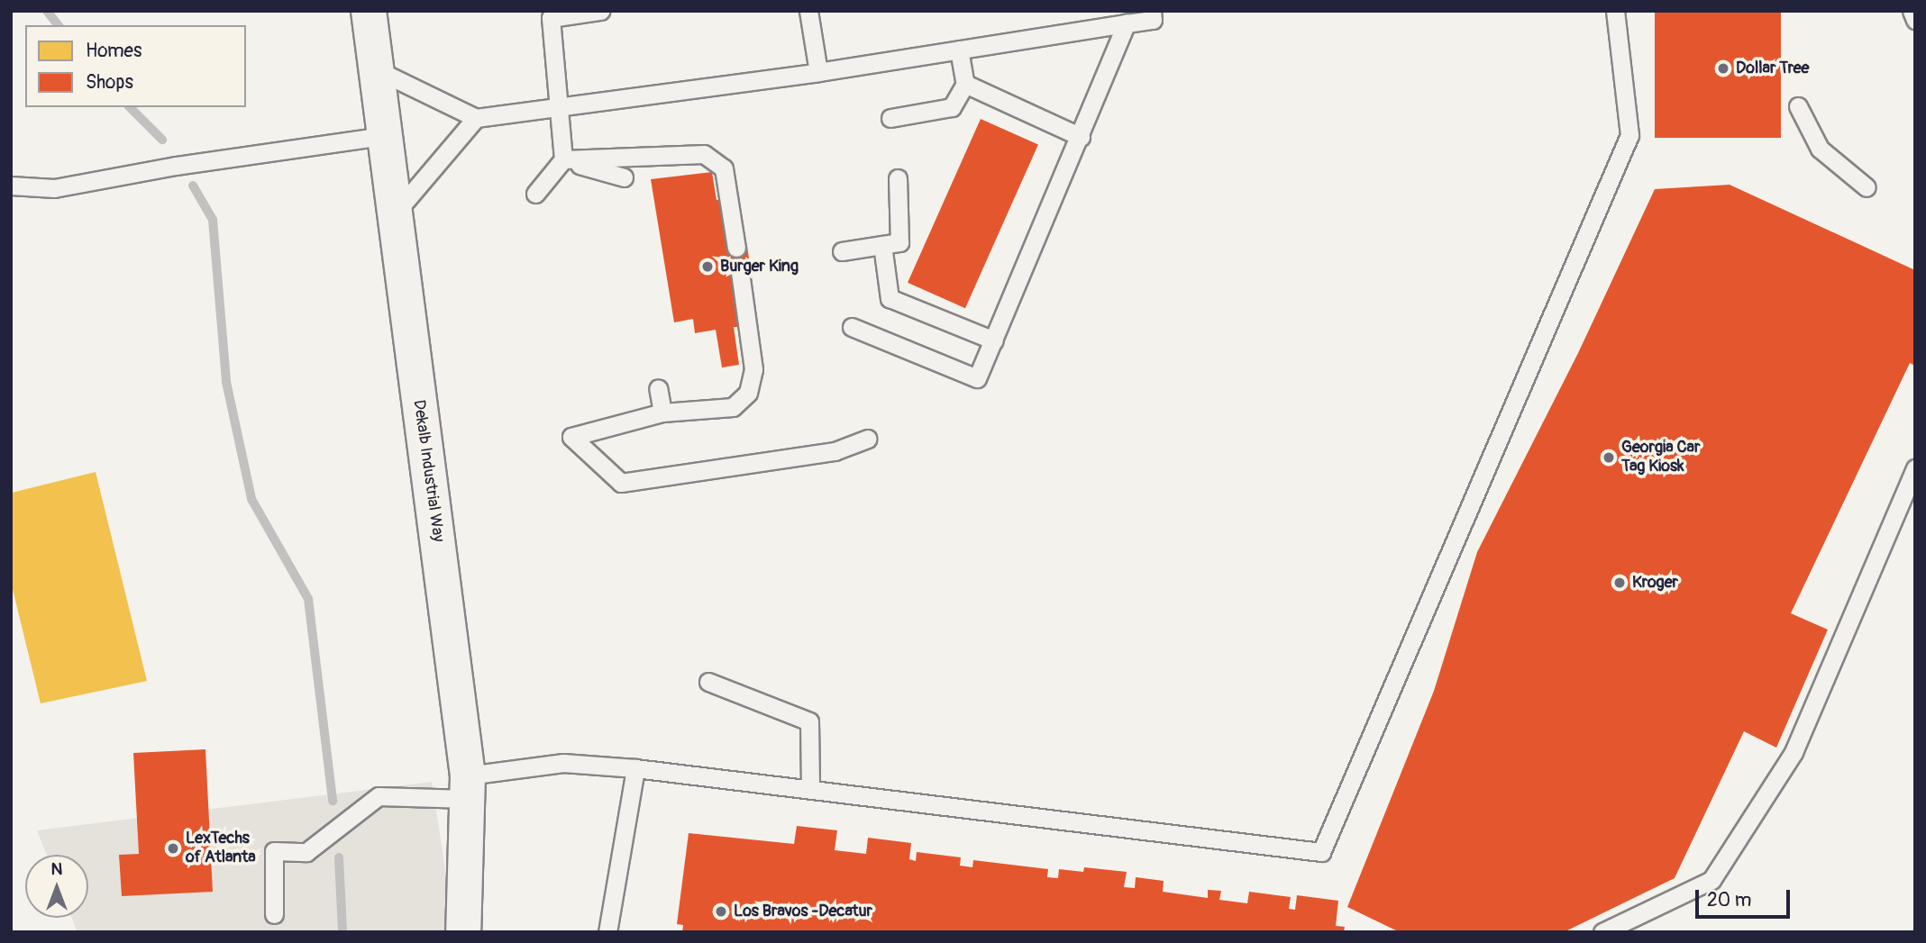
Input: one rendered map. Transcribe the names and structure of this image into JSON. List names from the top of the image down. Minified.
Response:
{"streets":{"main road":["Dekalb Industrial Way"]},"places":["Dollar Tree","Burger King","Georgia Car Tag Kiosk","Kroger","LexTechs of Atlanta","Los Bravos -Decatur"],"legend":["Homes","Shops"],"scale_bar":"20 m","north":"top"}
